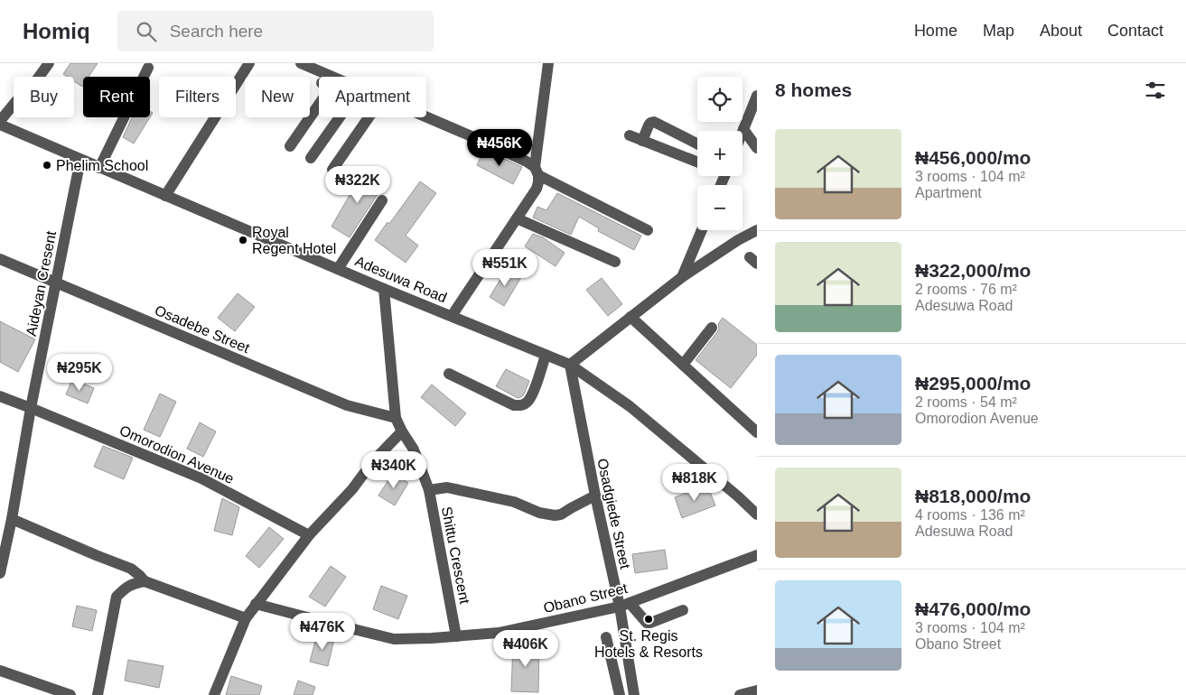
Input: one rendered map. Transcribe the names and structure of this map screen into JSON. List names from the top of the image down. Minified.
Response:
{"streets":{"street":["Adesuwa Road","Aideyan Cresent","Osadebe Street","Omorodion Avenue","Osadgiede Street","Shittu Crescent","Obano Street"]},"crossings":[["Adesuwa Road","Aideyan Cresent"],["Adesuwa Road","Osadgiede Street"],["Adesuwa Road","Shittu Crescent"],["Aideyan Cresent","Osadebe Street"],["Aideyan Cresent","Omorodion Avenue"],["Osadebe Street","Shittu Crescent"],["Osadgiede Street","Obano Street"],["Shittu Crescent","Obano Street"]],"places":["Phelim School","Royal Regent Hotel","St. Regis Hotels & Resorts"],"page":{"header":"Homiq","search":"Search here","nav":["Home","Map","About","Contact"],"heading":"8 homes","map_buttons":["+","−"],"chip":["Buy","Rent","Filters","New","Apartment"],"list":[{"name":"₦456,000/mo","note":"3 rooms · 104 m² · Apartment"},{"name":"₦322,000/mo","note":"2 rooms · 76 m² · Adesuwa Road"},{"name":"₦295,000/mo","note":"2 rooms · 54 m² · Omorodion Avenue"},{"name":"₦818,000/mo","note":"4 rooms · 136 m² · Adesuwa Road"},{"name":"₦476,000/mo","note":"3 rooms · 104 m² · Obano Street"}],"price":["₦456K","₦322K","₦551K","₦295K","₦340K","₦818K","₦476K","₦406K"]}}
